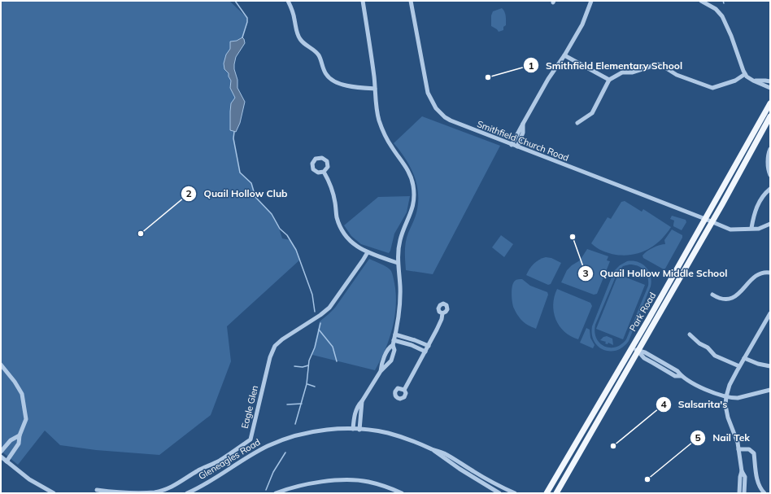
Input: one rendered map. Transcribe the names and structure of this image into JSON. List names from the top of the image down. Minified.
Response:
{"streets":{"main road":["Park Road"],"street":["Smithfield Church Road","Eagle Glen","Gleneagles Road"]},"crossings":[["Smithfield Church Road","Park Road"]],"places":["Smithfield Elementary School","Quail Hollow Club","Quail Hollow Middle School","Salsarita's","Nail Tek"]}
